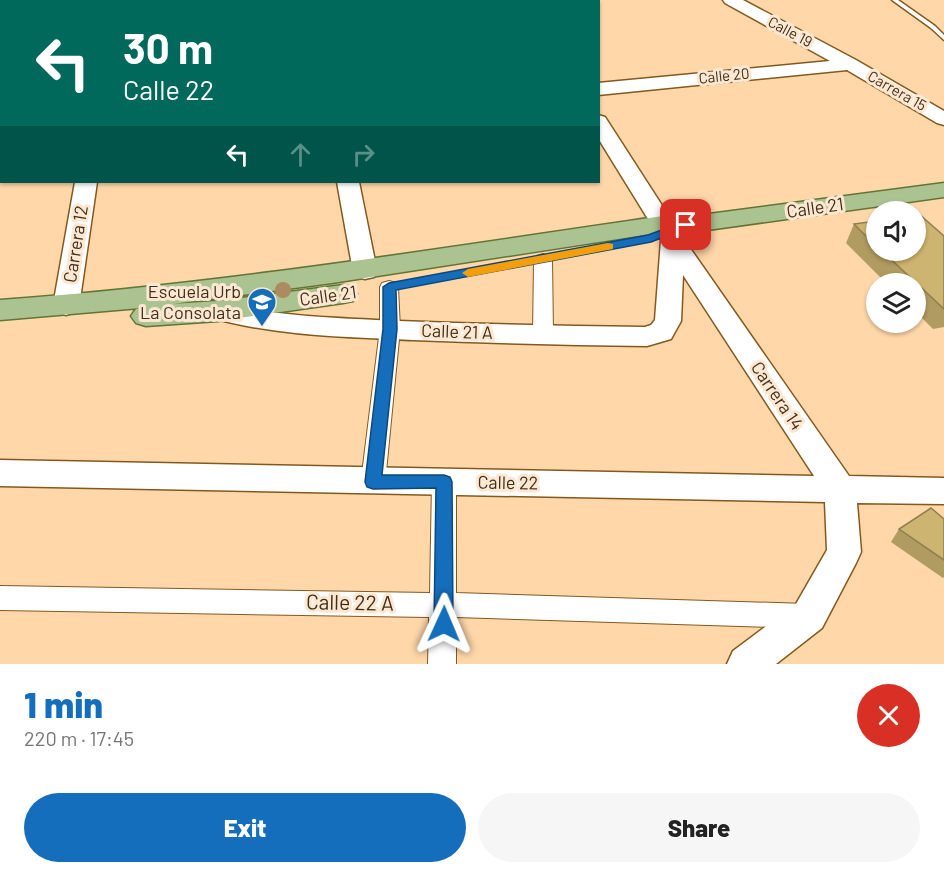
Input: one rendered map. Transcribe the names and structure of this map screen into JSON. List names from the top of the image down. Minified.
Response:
{"streets":{"main road":["Calle 21"],"street":["Calle 19","Calle 20","Carrera 15","Carrera 12","Calle 21 A","Carrera 14","Calle 22","Calle 22 A"]},"crossings":[["Calle 19","Calle 20"],["Calle 19","Carrera 15"],["Calle 20","Carrera 15"],["Calle 21","Carrera 12"],["Calle 21","Calle 21 A"],["Calle 21","Carrera 14"],["Calle 21 A","Carrera 14"],["Carrera 14","Calle 22"]],"places":{"school or university":["Escuela Urb La Consolata"]},"page":{"turn":["30 m","Calle 22"],"heading":["1 min","220 m · 17:45"],"buttons":["Exit","Share"]}}
